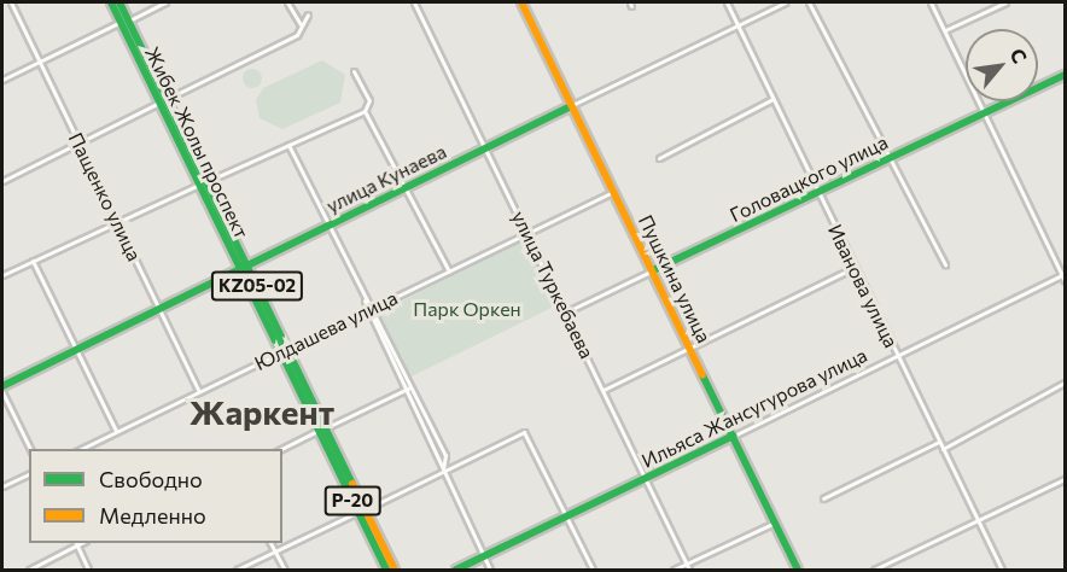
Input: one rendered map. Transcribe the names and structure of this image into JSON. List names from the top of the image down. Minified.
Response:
{"streets":{"main road":["Жибек Жолы проспект","улица Кунаева","Головацкого улица","Пушкина улица","KZ05-02","Ильяса Жансугурова улица","Р-20"],"street":["Пащенко улица","улица Туркебаева","Иванова улица","Юлдашева улица"]},"crossings":[["Жибек Жолы проспект","улица Кунаева"],["Жибек Жолы проспект","Юлдашева улица"],["улица Кунаева","Пащенко улица"],["улица Кунаева","Пушкина улица"],["улица Кунаева","улица Туркебаева"],["улица Кунаева","Иванова улица"],["Головацкого улица","Пушкина улица"],["Головацкого улица","улица Туркебаева"],["Головацкого улица","Иванова улица"],["Пащенко улица","Юлдашева улица"],["Пушкина улица","Юлдашева улица"],["Пушкина улица","Ильяса Жансугурова улица"],["улица Туркебаева","Юлдашева улица"],["улица Туркебаева","Ильяса Жансугурова улица"],["Иванова улица","Ильяса Жансугурова улица"]],"districts":["Жаркент"],"parks":["Парк Оркен"],"legend":["Свободно","Медленно"],"north":"top right"}
